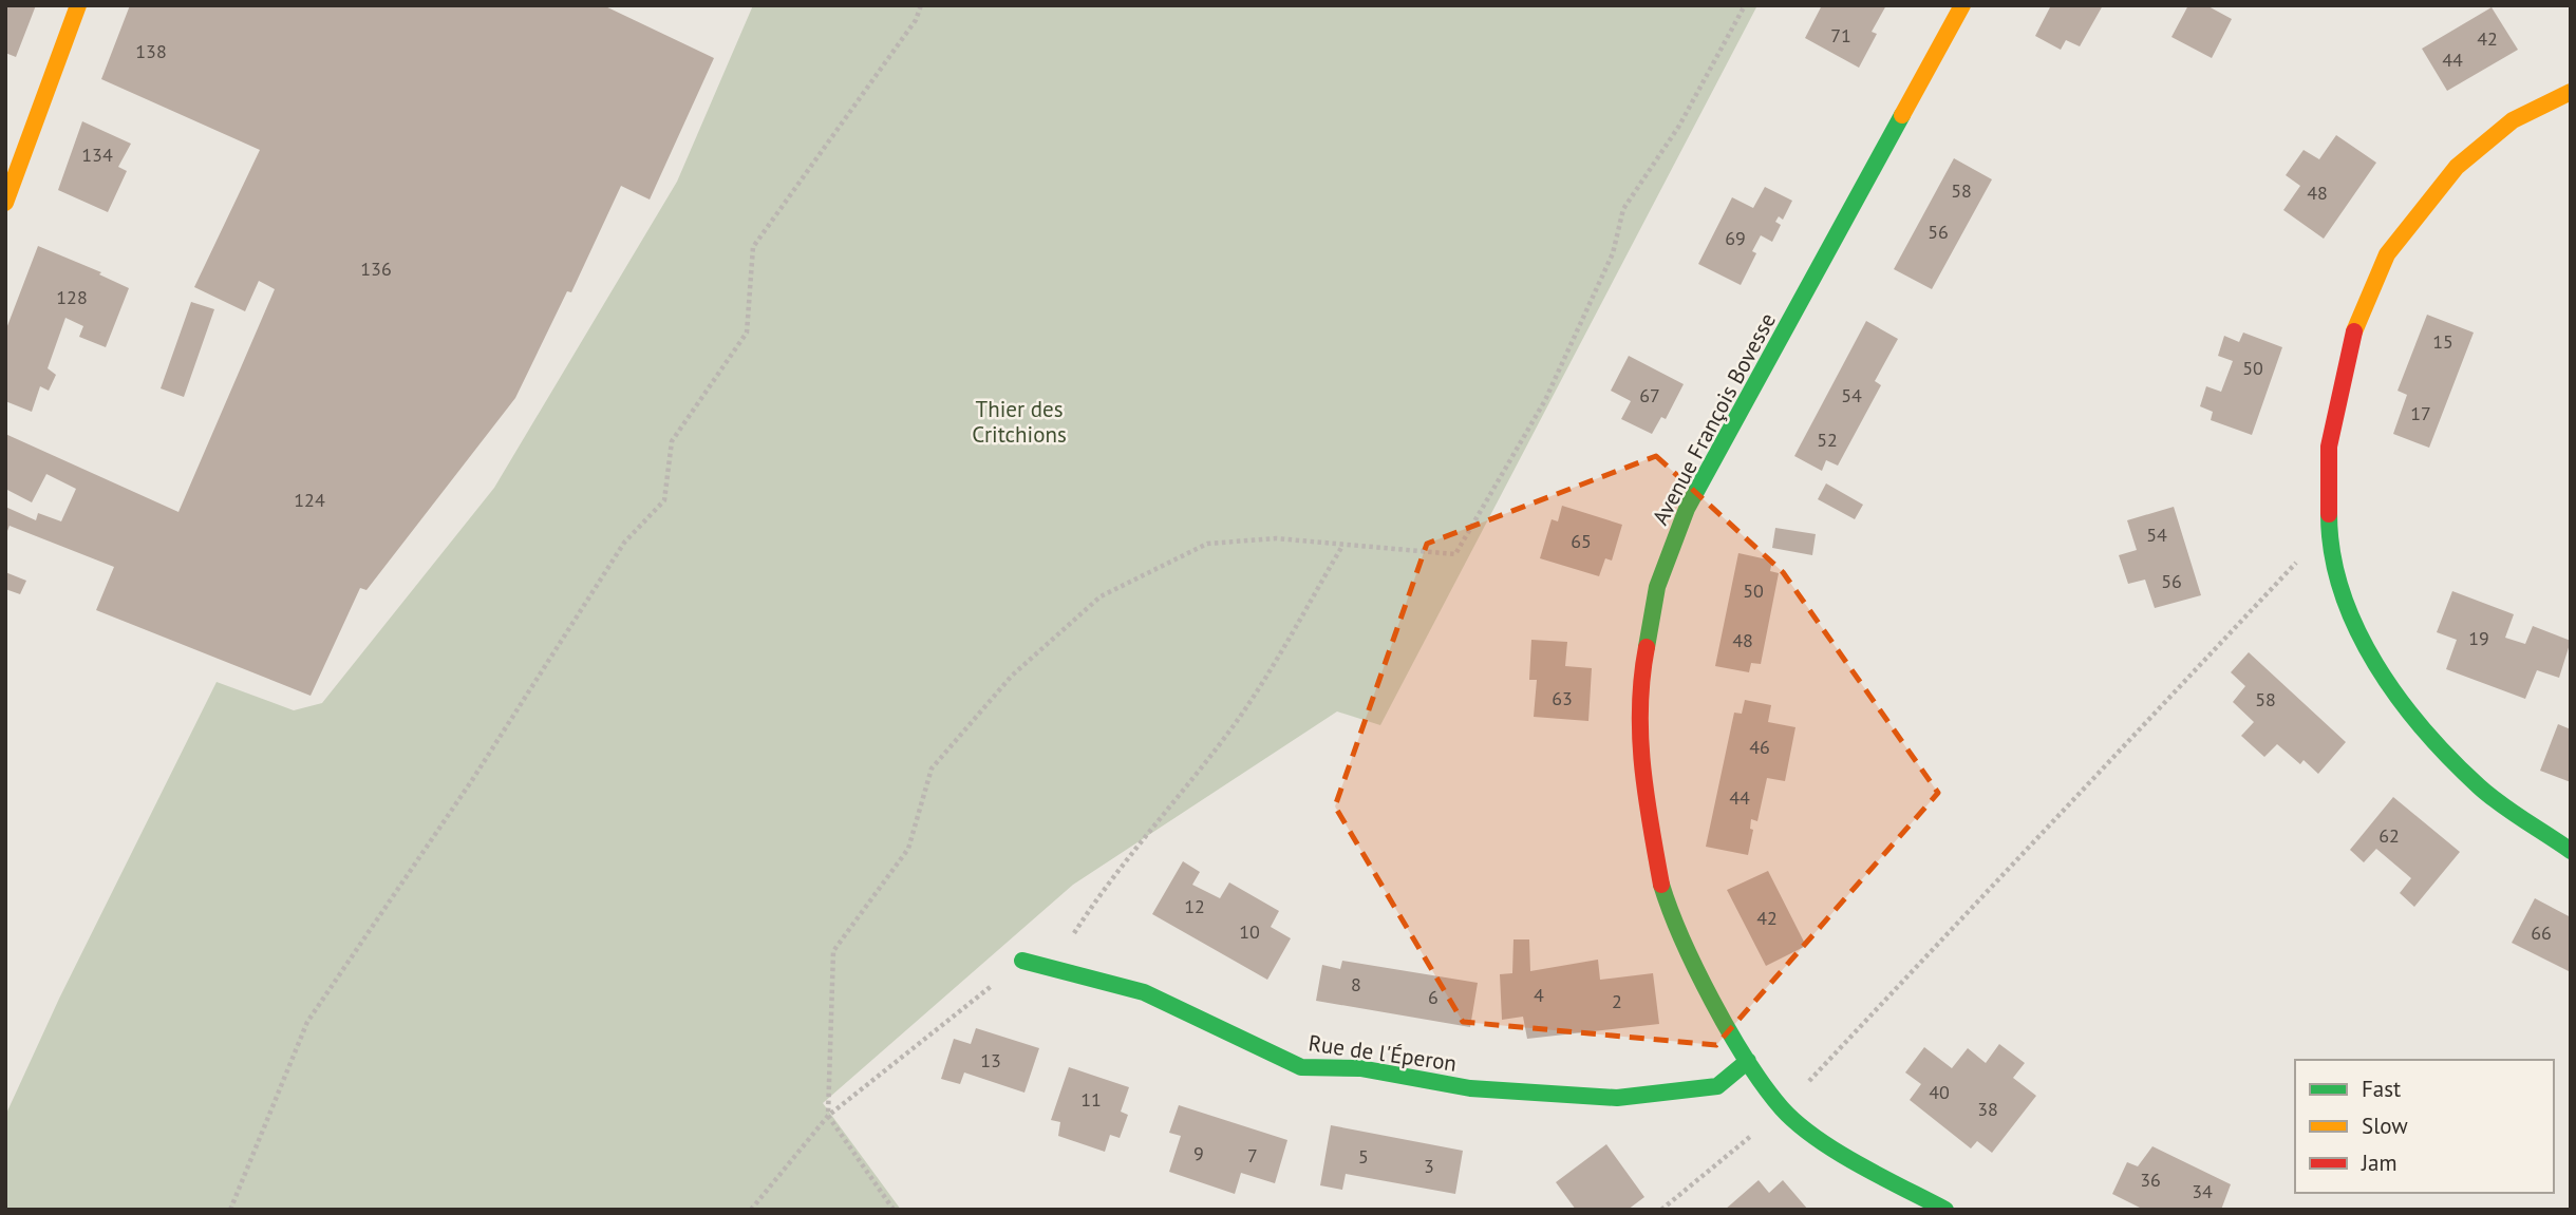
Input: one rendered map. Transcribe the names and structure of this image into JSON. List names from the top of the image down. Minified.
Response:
{"streets":{"street":["Avenue François Bovesse","Rue de l'Éperon"]},"crossings":[["Avenue François Bovesse","Rue de l'Éperon"]],"parks":["Thier des Critchions"],"house_numbers":["71","42","138","44","134","58","48","56","69","136","128","15","50","67","54","17","52","124","54","65","56","50","19","48","63","58","46","44","62","12","42","10","66","8","4","6","2","13","40","11","38","9","7","5","3","36","34"],"legend":["Fast","Slow","Jam"]}
